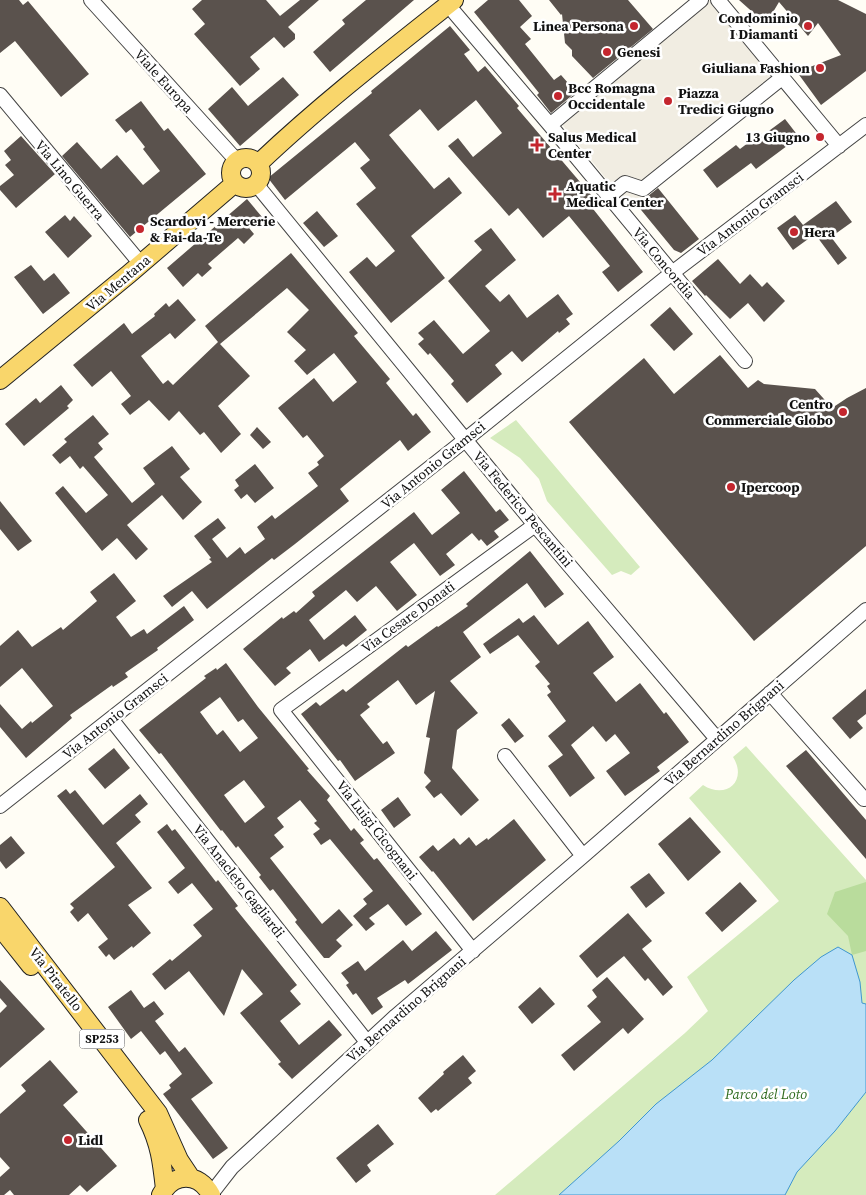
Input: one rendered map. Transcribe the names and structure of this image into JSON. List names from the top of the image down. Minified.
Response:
{"streets":{"main road":["Via Mentana","Via Piratello","SP253"],"street":["Viale Europa","Via Lino Guerra","Via Antonio Gramsci","Via Concordia","Via Federico Pescantini","Via Cesare Donati","Via Bernardino Brignani","Via Luigi Cicognani","Via Anacleto Gagliardi"]},"crossings":[["Viale Europa","Via Mentana"],["Viale Europa","Via Federico Pescantini"],["Via Lino Guerra","Via Mentana"],["Via Antonio Gramsci","Via Concordia"],["Via Antonio Gramsci","Via Federico Pescantini"],["Via Antonio Gramsci","Via Anacleto Gagliardi"],["Via Mentana","Via Federico Pescantini"],["Via Federico Pescantini","Via Cesare Donati"],["Via Federico Pescantini","Via Bernardino Brignani"],["Via Cesare Donati","Via Luigi Cicognani"],["Via Bernardino Brignani","Via Luigi Cicognani"],["Via Bernardino Brignani","Via Anacleto Gagliardi"],["Via Bernardino Brignani","Via Piratello"]],"parks":["Parco del Loto"],"places":{"other":["Linea Persona","Condominio I Diamanti","Genesi","Giuliana Fashion","Bcc Romagna Occidentale","Piazza Tredici Giugno","13 Giugno","Scardovi - Mercerie & Fai-da-Te","Hera","Centro Commerciale Globo","Ipercoop","Lidl"],"health":["Salus Medical Center","Aquatic Medical Center"]}}
